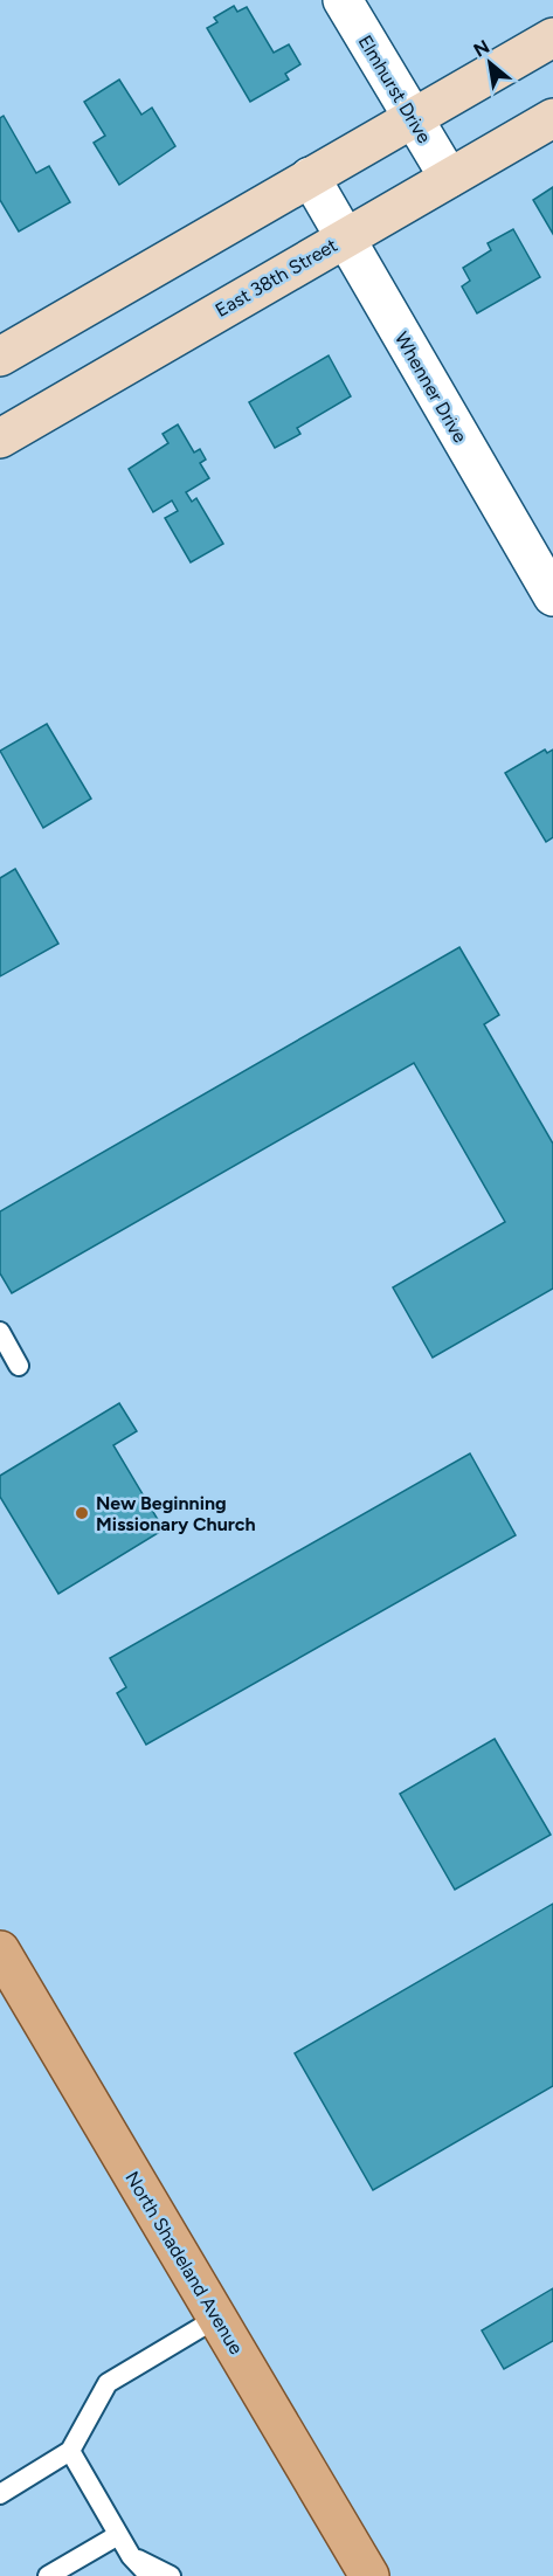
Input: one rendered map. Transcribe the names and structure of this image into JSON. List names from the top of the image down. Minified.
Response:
{"streets":{"main road":["East 38th Street","North Shadeland Avenue"],"street":["Elmhurst Drive","Whenner Drive"]},"crossings":[["Elmhurst Drive","East 38th Street"],["East 38th Street","Whenner Drive"]],"places":["New Beginning Missionary Church"],"north":"top left"}
